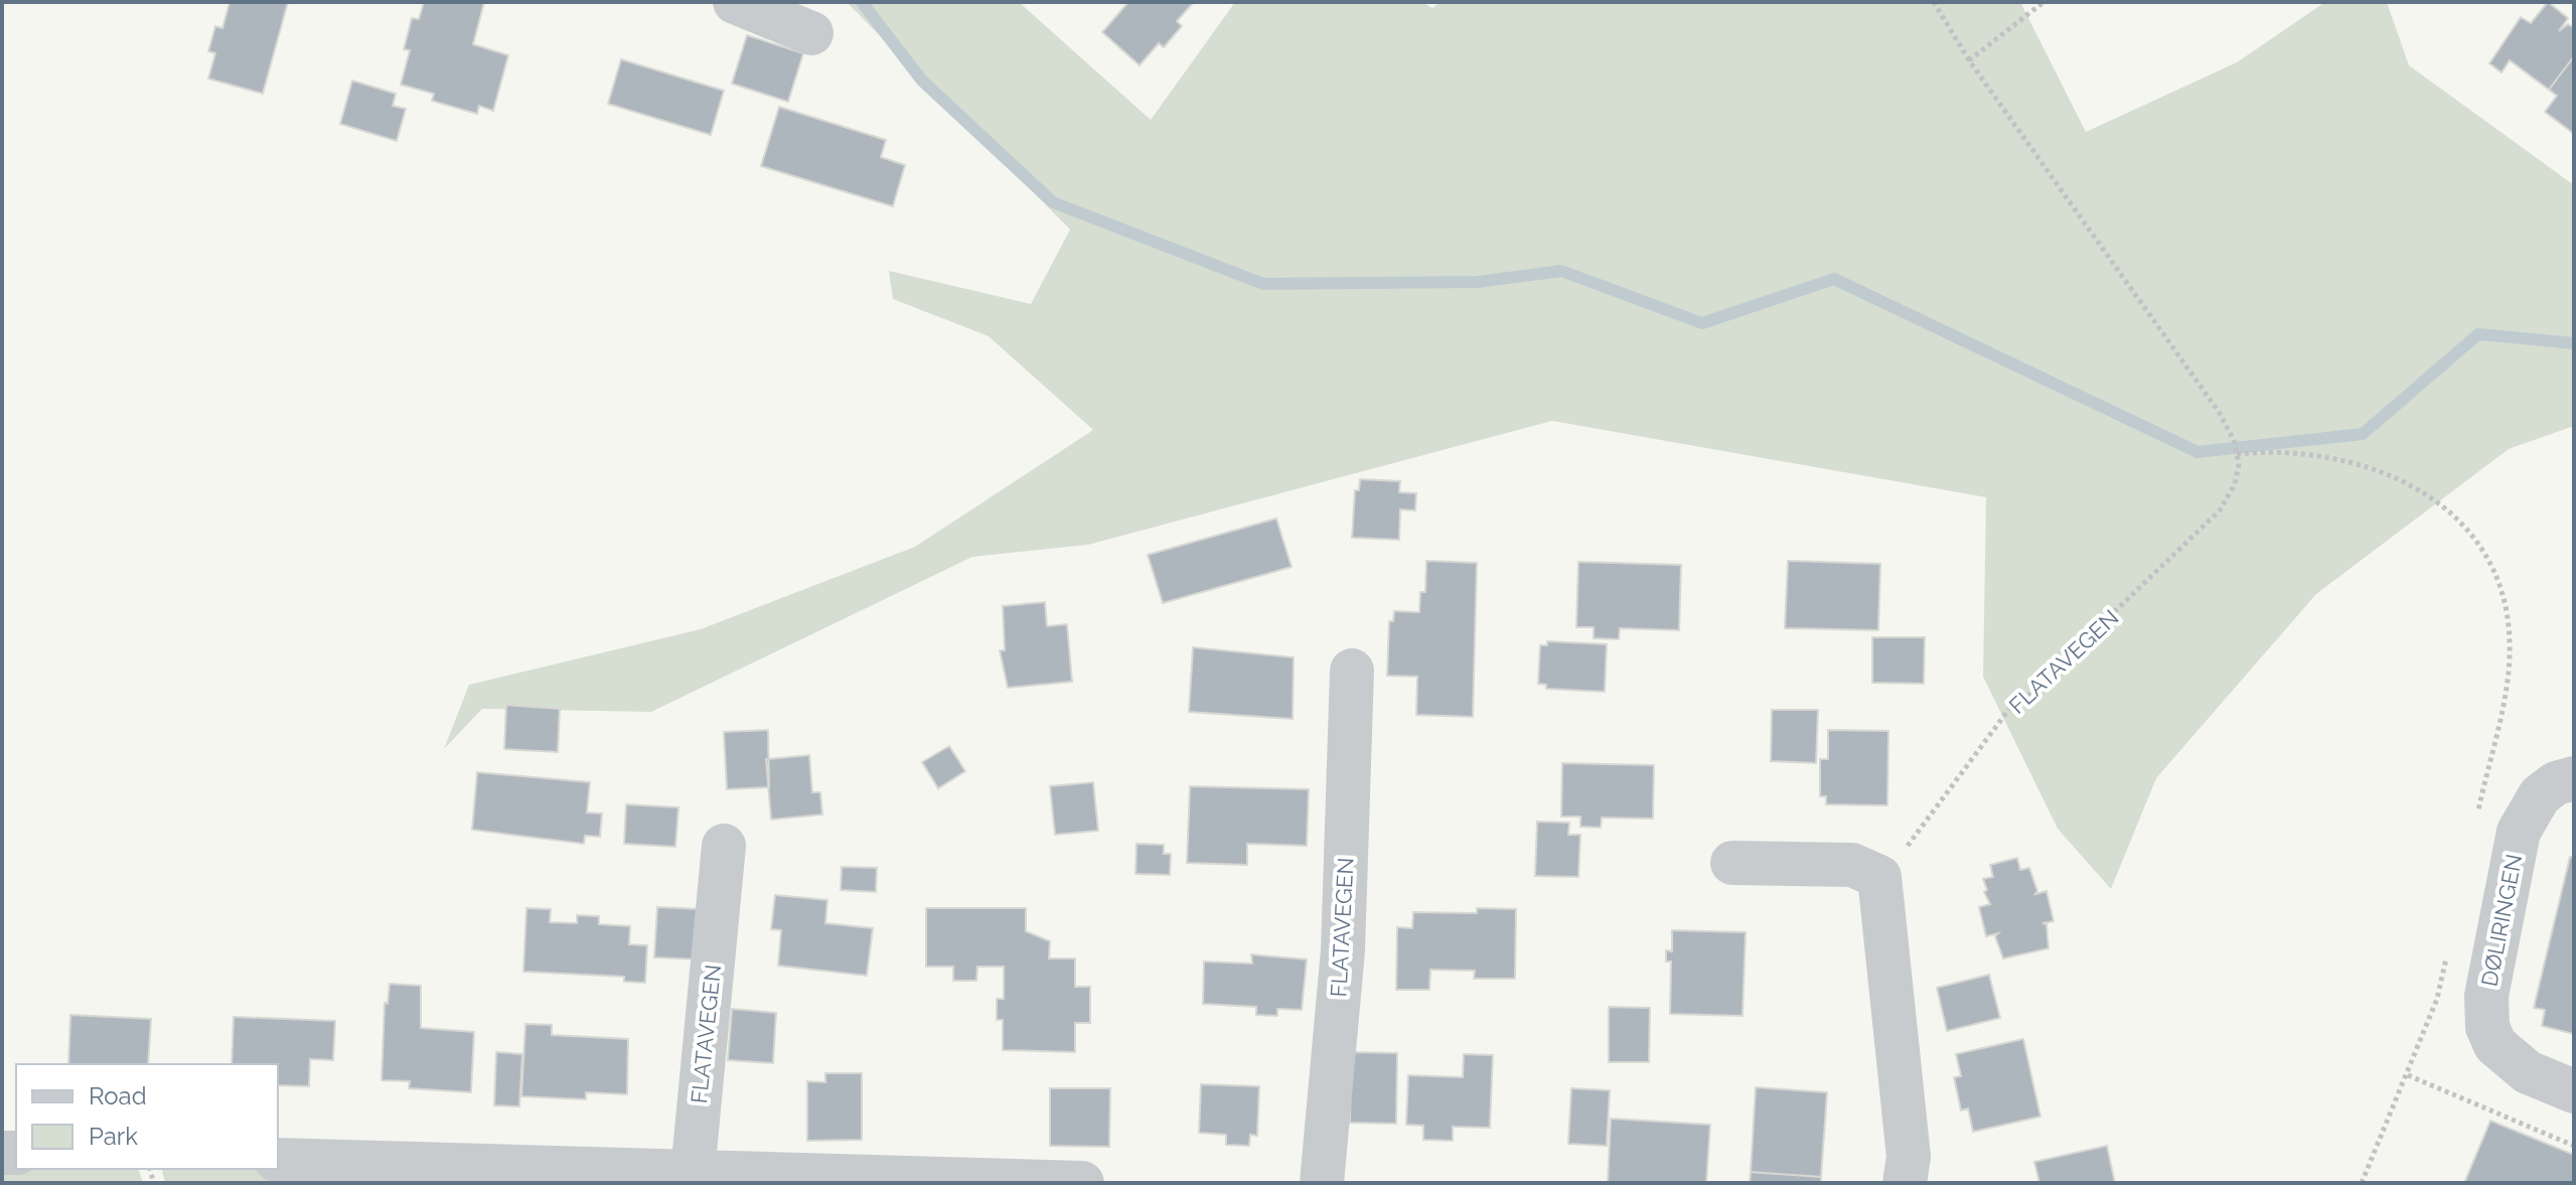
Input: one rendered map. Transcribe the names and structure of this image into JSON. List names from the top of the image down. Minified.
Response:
{"streets":{"street":["FLATAVEGEN","DØLIRINGEN"]},"legend":["Road","Park"]}
